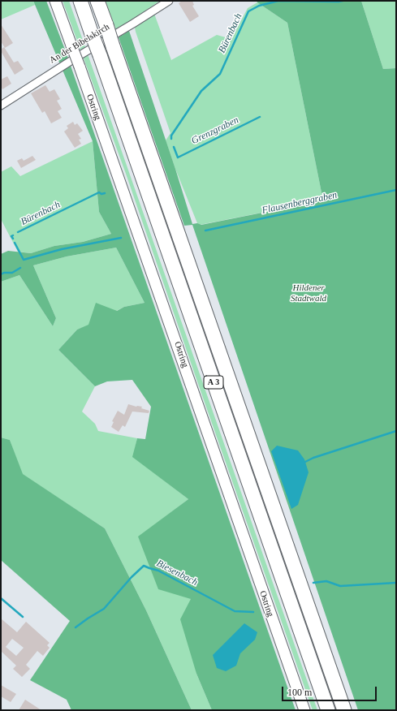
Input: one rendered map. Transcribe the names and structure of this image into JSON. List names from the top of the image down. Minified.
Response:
{"streets":{"highway":["A 3"],"main road":["Ostring"],"street":["An der Bibelskirch"]},"water":["Bürenbach","Grenzgraben","Flausenberggraben","Biesenbach"],"parks":["Hildener Stadtwald"],"scale_bar":"100 m"}
